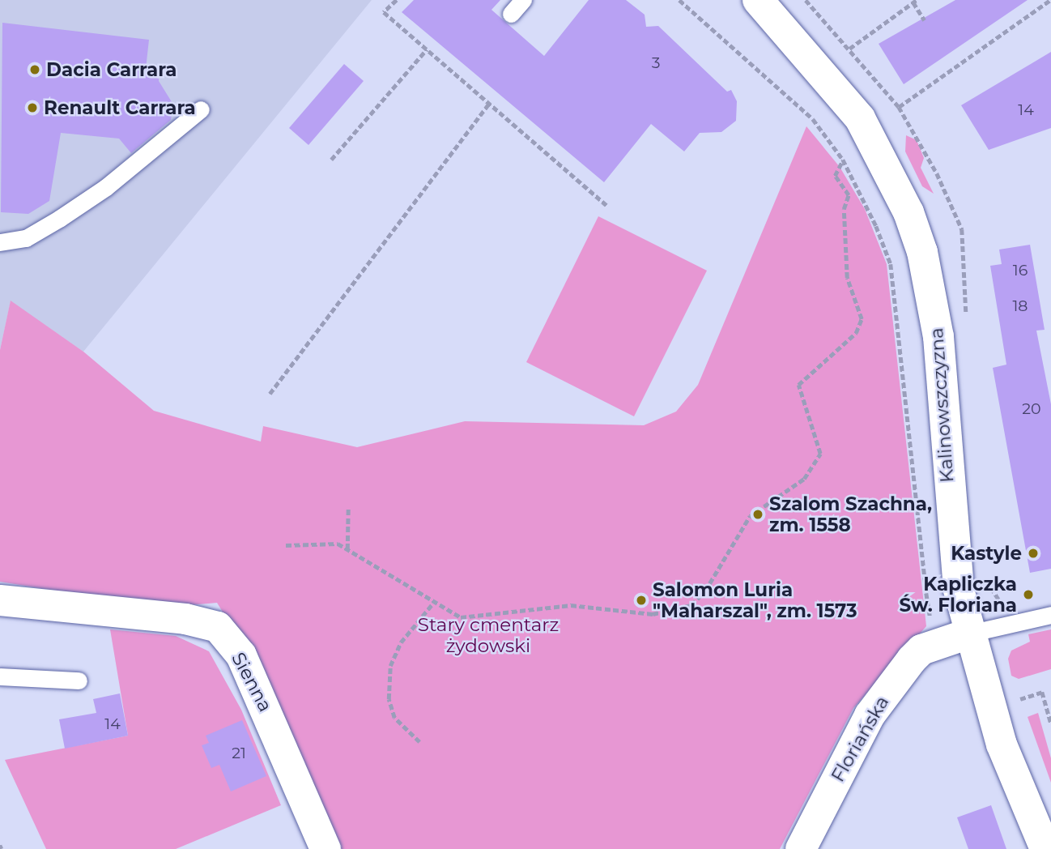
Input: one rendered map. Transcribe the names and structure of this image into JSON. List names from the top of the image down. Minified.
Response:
{"streets":{"street":["Kalinowszczyzna","Sienna","Floriańska"]},"crossings":[["Kalinowszczyzna","Floriańska"]],"parks":["Stary cmentarz żydowski"],"places":["Dacia Carrara","Renault Carrara","Szalom Szachna, zm. 1558","Kastyle","Kapliczka Św. Floriana","Salomon Luria \"Maharszal\", zm. 1573"],"house_numbers":["3","14","16","18","20","14","21"]}
